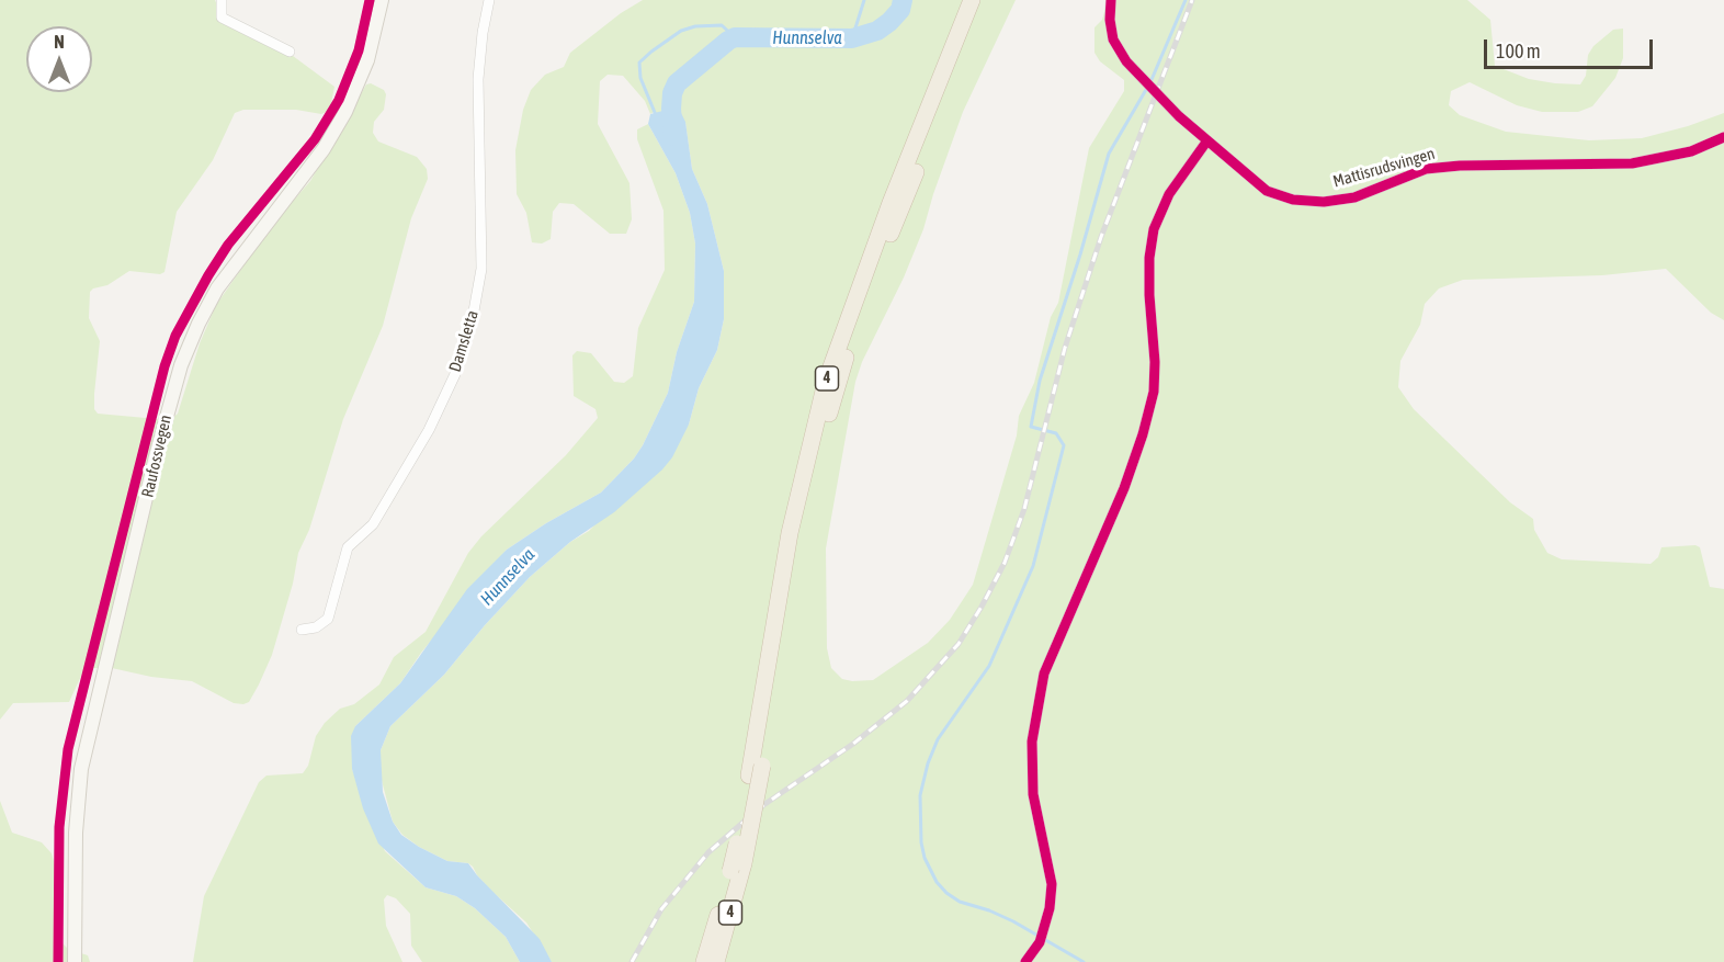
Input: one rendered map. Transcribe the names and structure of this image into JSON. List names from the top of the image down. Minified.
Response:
{"streets":{"highway":["4"],"main road":["Raufossvegen"],"street":["Mattisrudsvingen","Damsletta"]},"water":["Hunnselva"],"scale_bar":"100 m","north":"top"}
